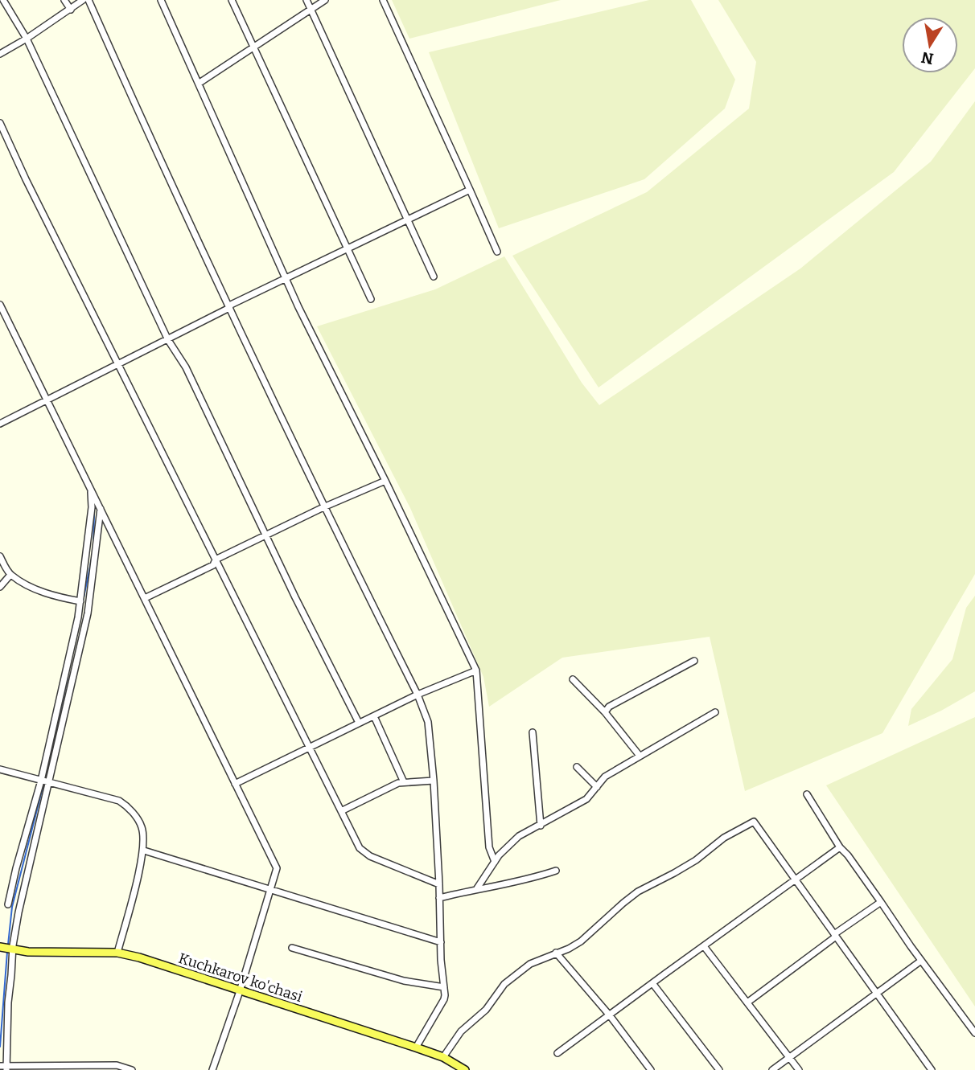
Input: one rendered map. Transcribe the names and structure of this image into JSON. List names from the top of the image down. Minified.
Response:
{"streets":{"main road":["Kuchkarov ko'chasi"]},"north":"bottom"}
